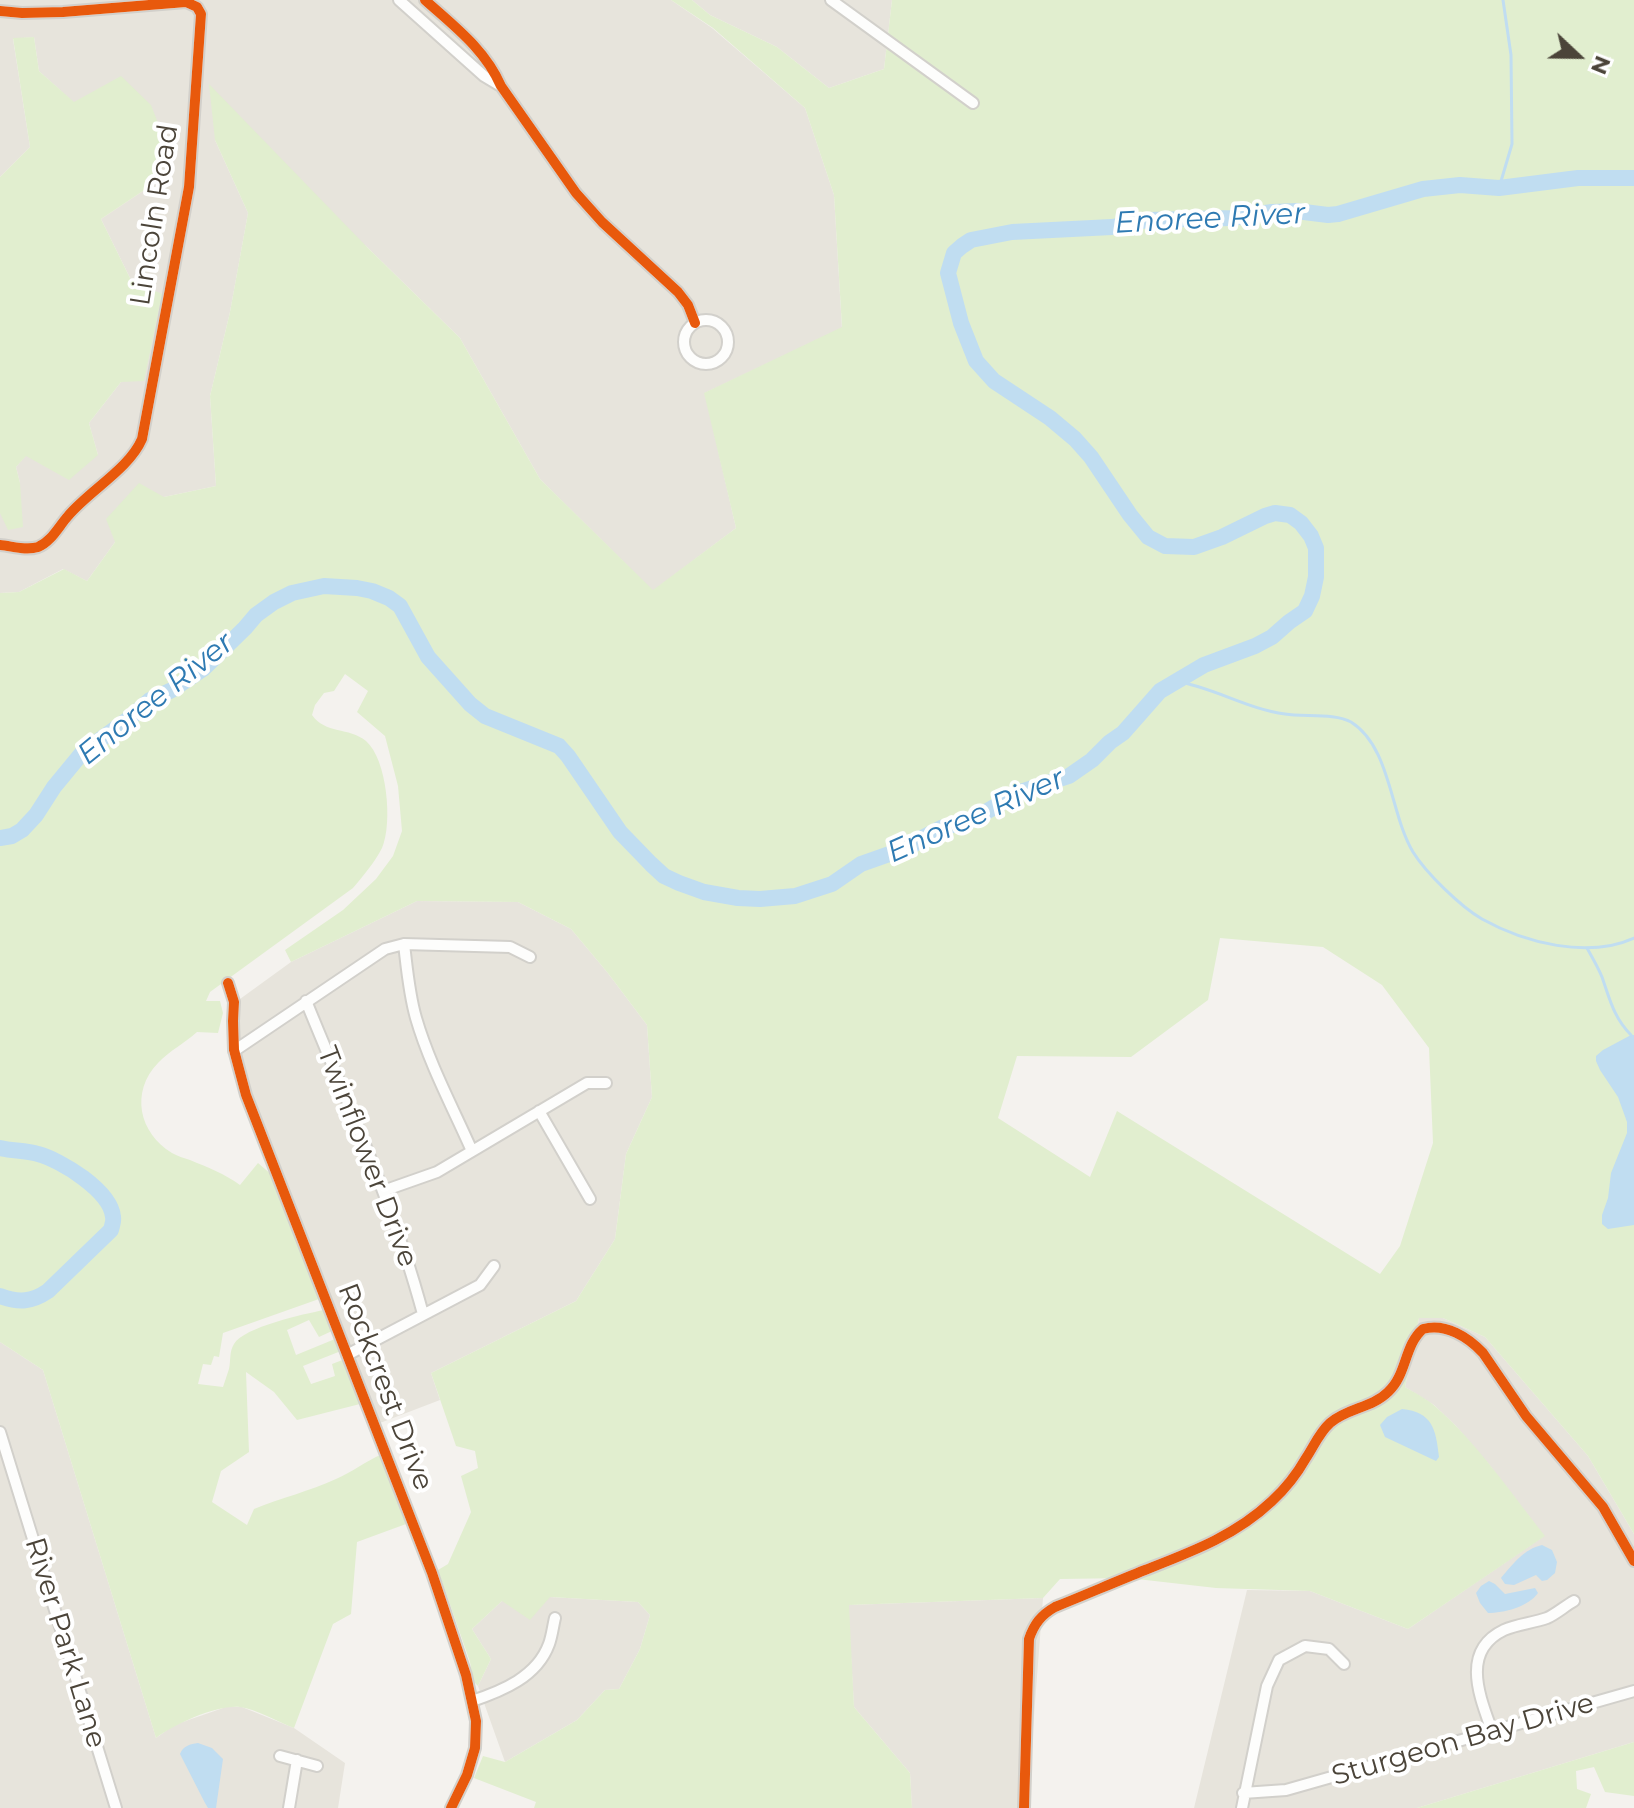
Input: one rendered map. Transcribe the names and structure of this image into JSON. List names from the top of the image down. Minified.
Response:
{"streets":{"street":["Lincoln Road","Twinflower Drive","Rockcrest Drive","River Park Lane","Sturgeon Bay Drive"]},"water":["Enoree River"],"north":"right"}
